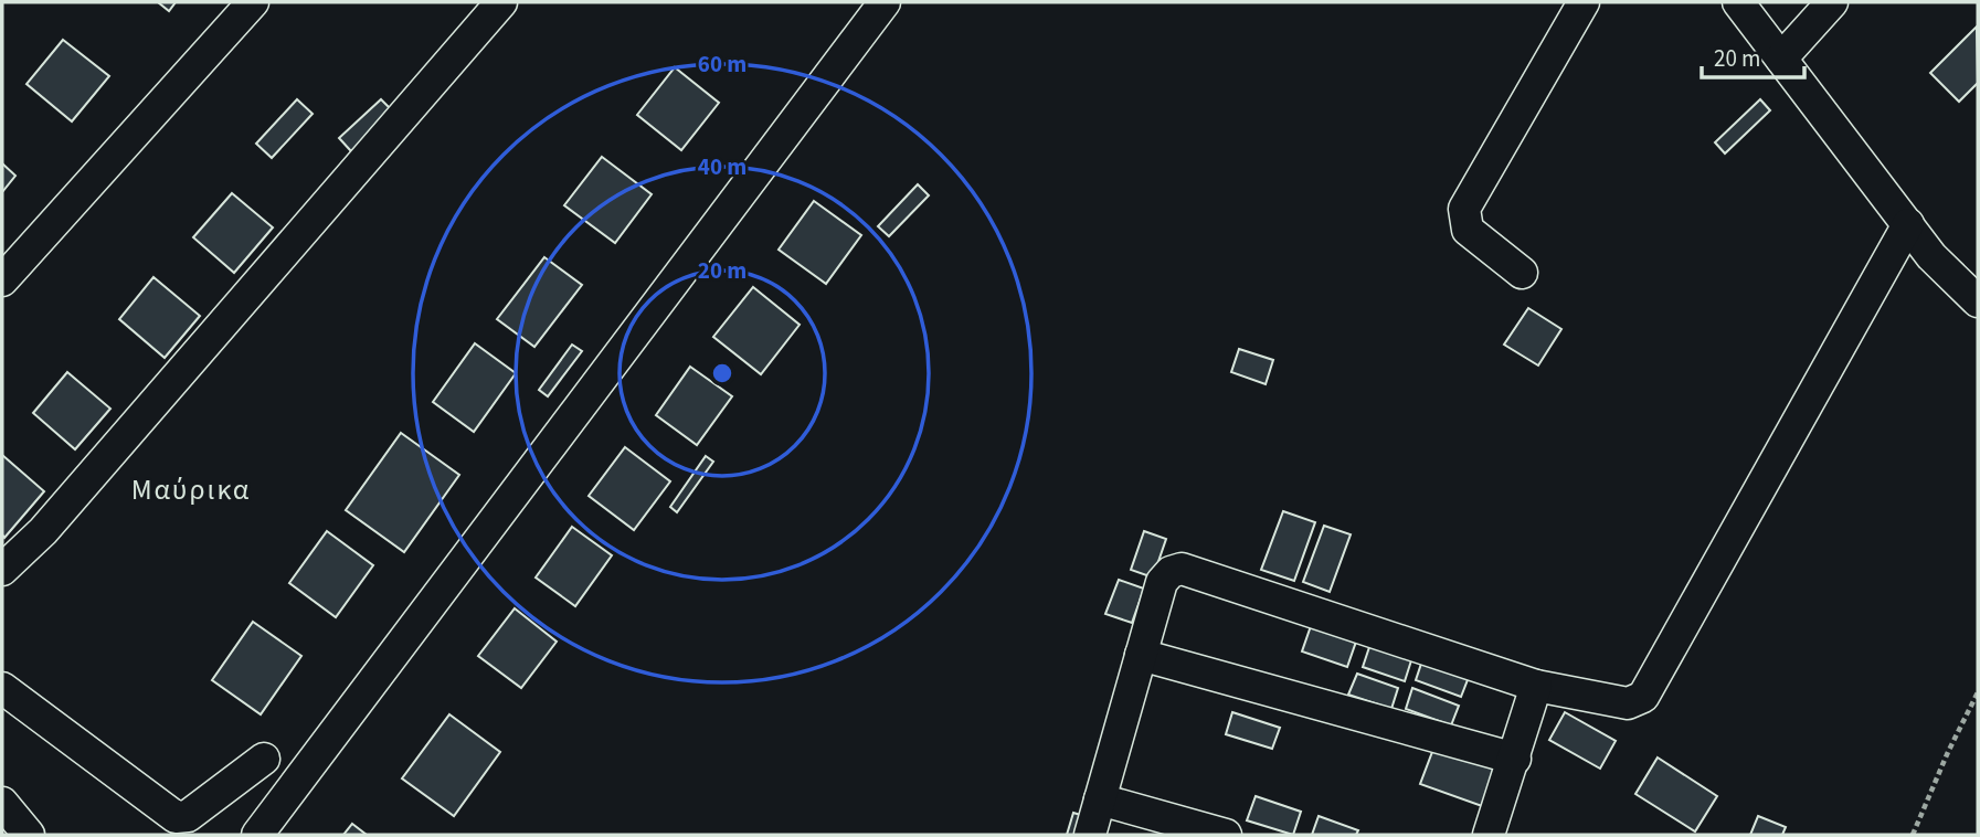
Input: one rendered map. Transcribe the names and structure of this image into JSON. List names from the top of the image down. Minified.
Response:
{"districts":["Μαύρικα"],"scale_bar":"20 m","rings":["60 m","40 m","20 m"]}
